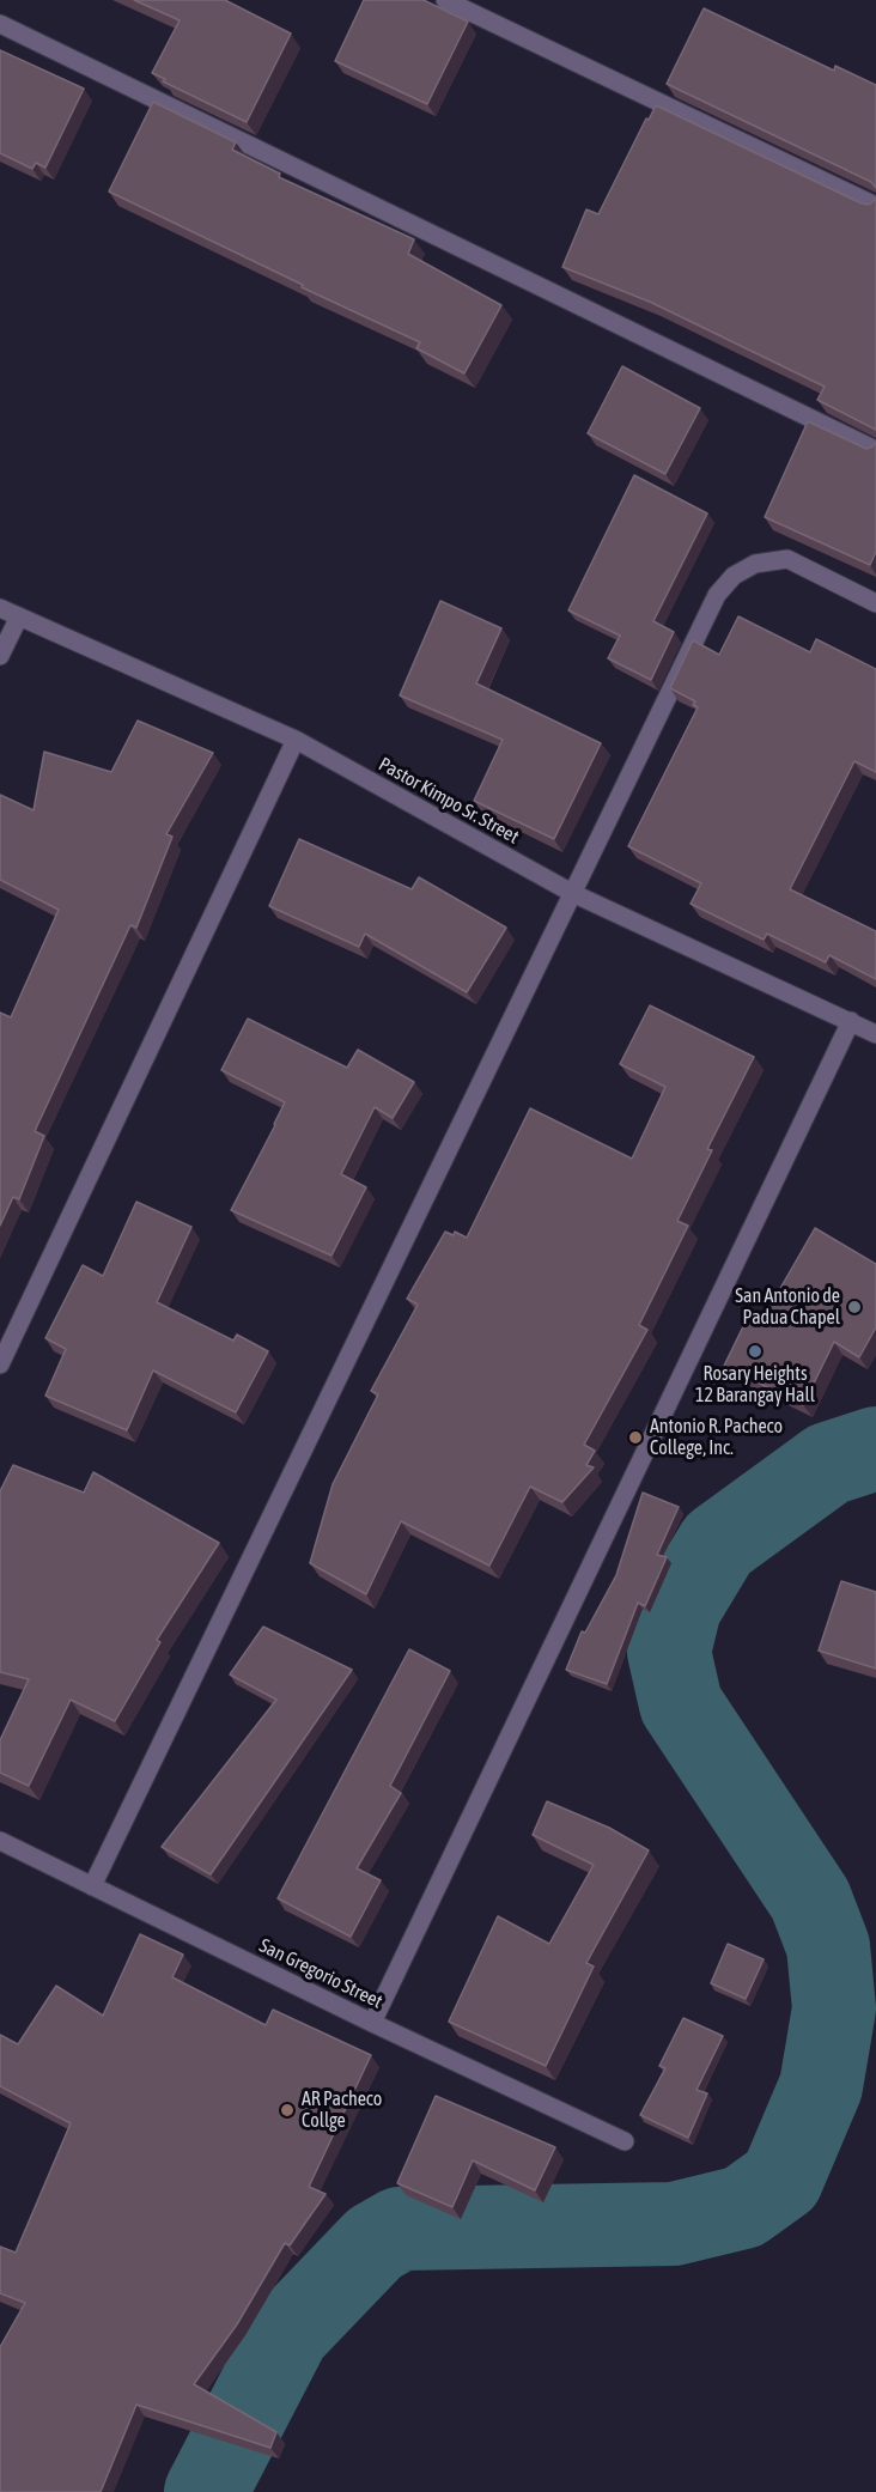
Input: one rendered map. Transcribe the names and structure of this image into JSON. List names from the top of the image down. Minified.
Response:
{"streets":{"street":["Pastor Kimpo Sr. Street","San Gregorio Street"]},"places":["San Antonio de Padua Chapel","Rosary Heights 12 Barangay Hall","Antonio R. Pacheco College, Inc.","AR Pacheco Collge"]}
